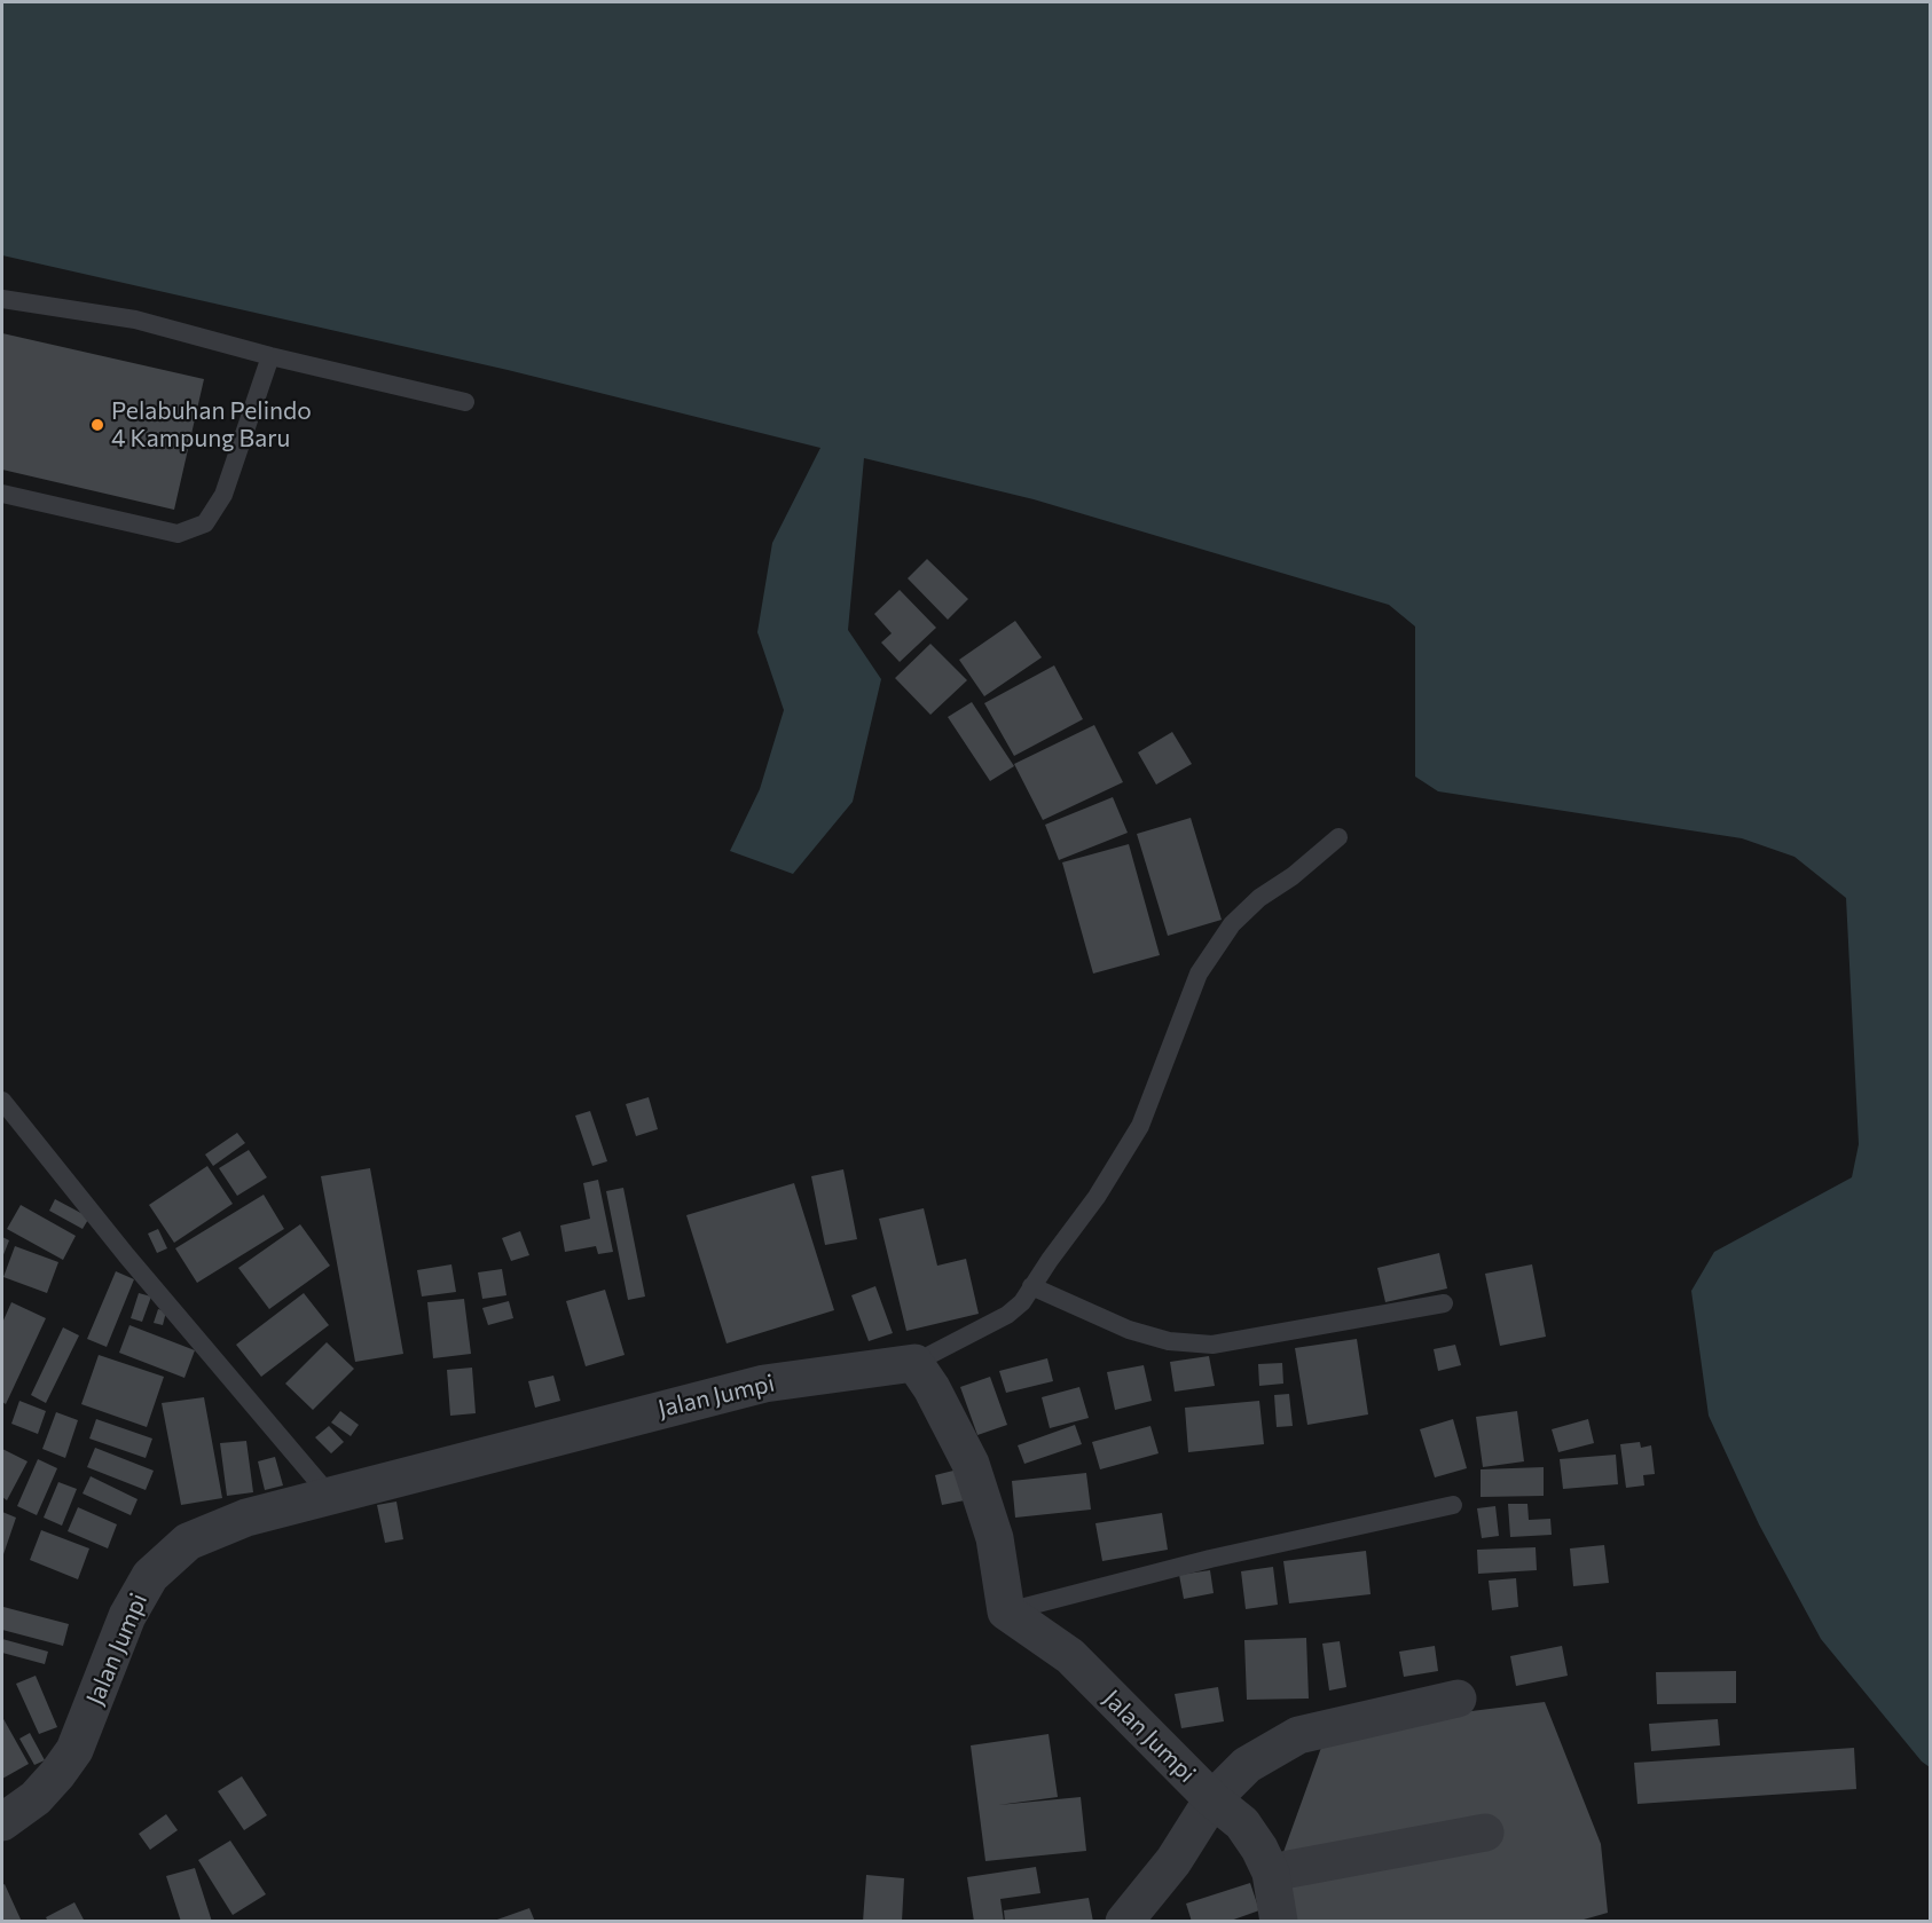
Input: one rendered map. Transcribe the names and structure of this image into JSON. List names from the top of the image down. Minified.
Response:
{"streets":{"street":["Jalan Jumpi"]},"places":["Pelabuhan Pelindo 4 Kampung Baru"]}
